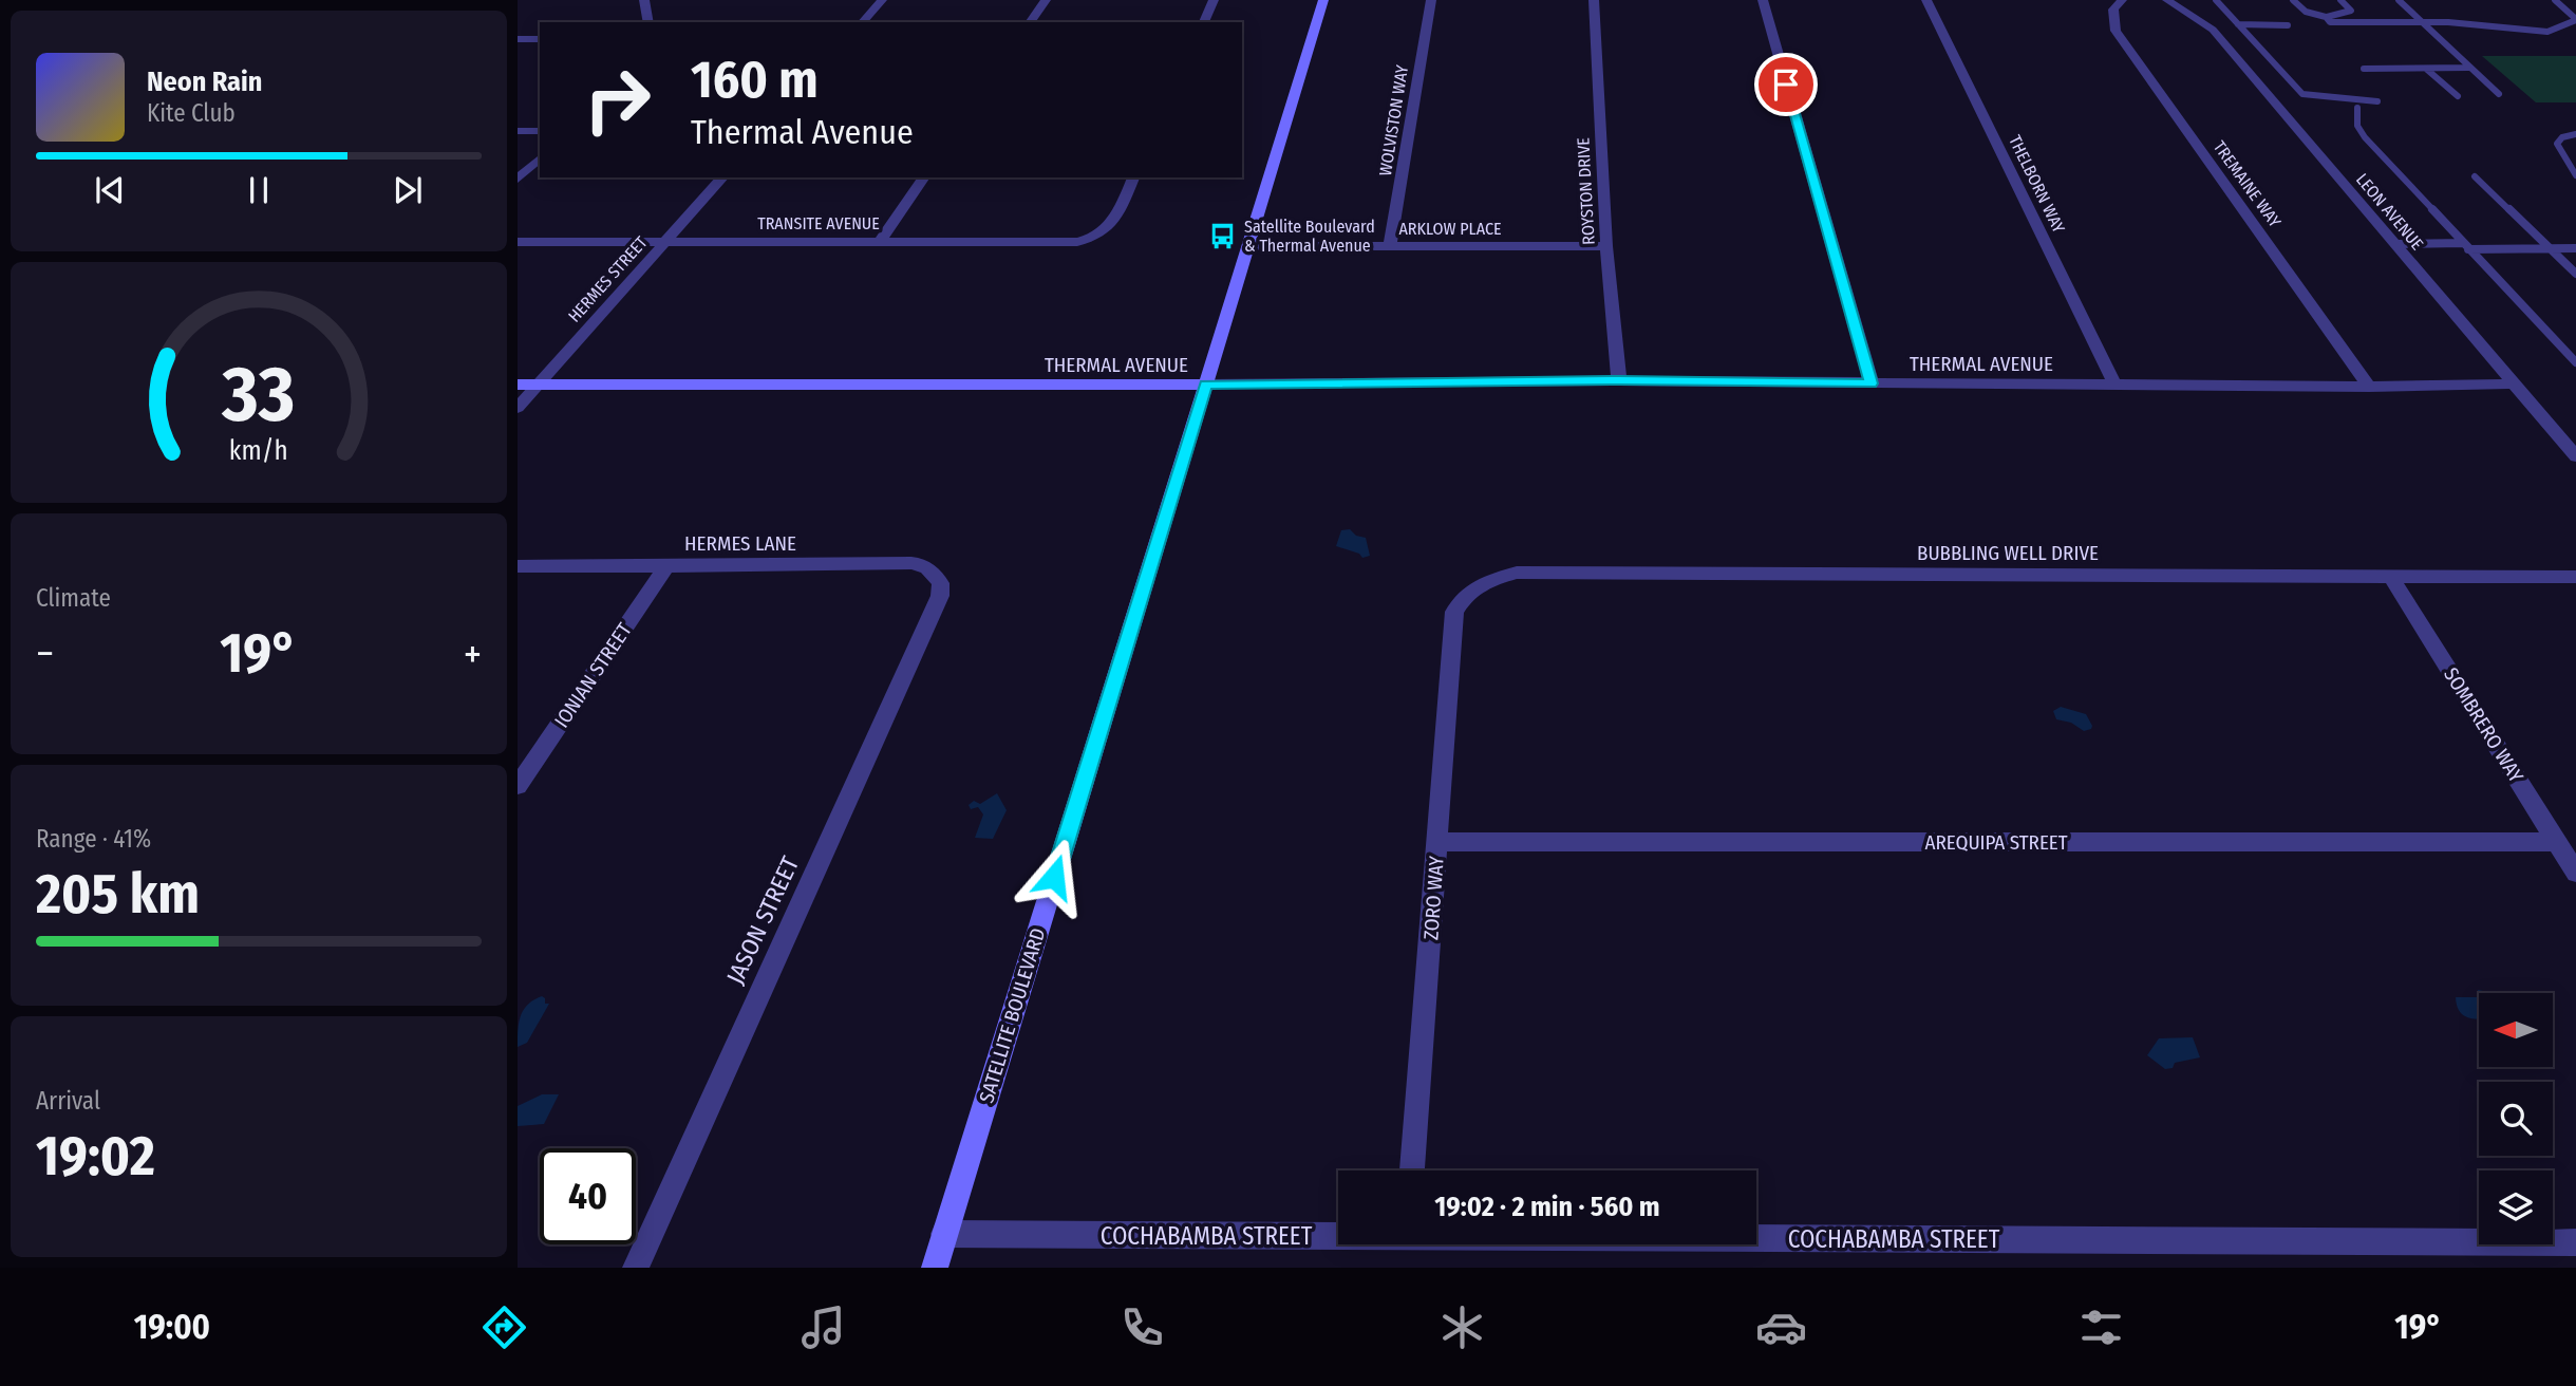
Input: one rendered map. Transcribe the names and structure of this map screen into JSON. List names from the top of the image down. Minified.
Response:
{"streets":{"street":["WOLVISTON WAY","THELBORN WAY","TREMAINE WAY","ROYSTON DRIVE","LEON AVENUE","TRANSITE AVENUE","ARKLOW PLACE","HERMES STREET","THERMAL AVENUE","HERMES LANE","BUBBLING WELL DRIVE","IONIAN STREET","SOMBRERO WAY","AREQUIPA STREET","ZORO WAY","JASON STREET","SATELLITE BOULEVARD","COCHABAMBA STREET"]},"crossings":[["WOLVISTON WAY","ARKLOW PLACE"],["THELBORN WAY","THERMAL AVENUE"],["TREMAINE WAY","THERMAL AVENUE"],["ROYSTON DRIVE","ARKLOW PLACE"],["ROYSTON DRIVE","THERMAL AVENUE"],["LEON AVENUE","THERMAL AVENUE"],["TRANSITE AVENUE","HERMES STREET"],["ARKLOW PLACE","SATELLITE BOULEVARD"],["HERMES STREET","THERMAL AVENUE"],["THERMAL AVENUE","SATELLITE BOULEVARD"],["HERMES LANE","IONIAN STREET"],["HERMES LANE","JASON STREET"],["BUBBLING WELL DRIVE","SOMBRERO WAY"],["BUBBLING WELL DRIVE","ZORO WAY"],["SOMBRERO WAY","AREQUIPA STREET"],["AREQUIPA STREET","ZORO WAY"],["SATELLITE BOULEVARD","COCHABAMBA STREET"]],"places":{"bus stop":["Satellite Boulevard & Thermal Avenue"]},"north":"left","page":{"turn":["160 m","Thermal Avenue"],"song":["Neon Rain","Kite Club"],"tile":["Climate",["Range · 41%","205 km"],["Arrival","19:02"]],"heat":["−","19°","+"],"limit":"40","trip":"19:02 · 2 min · 560 m","tabs":["19:00","19°"],"gauge":["33","km/h"]}}
